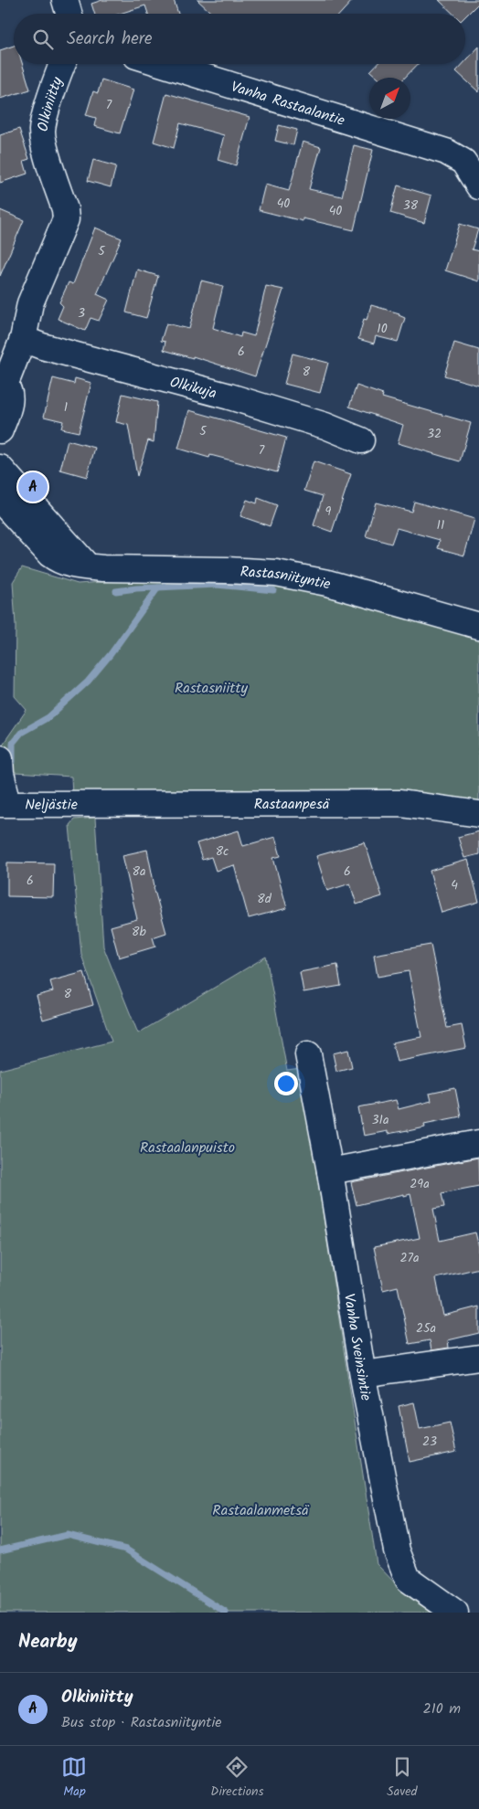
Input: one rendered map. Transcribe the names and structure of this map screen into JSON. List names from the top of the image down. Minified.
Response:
{"streets":{"street":["Vanha Rastaalantie","Olkiniitty","Olkikuja","Rastasniityntie","Neljästie","Rastaanpesä","Vanha Sveinsintie"]},"crossings":[["Olkiniitty","Olkikuja"],["Neljästie","Rastaanpesä"]],"parks":["Rastasniitty","Rastaalanpuisto","Rastaalanmetsä"],"house_numbers":["7","40","38","40","5","3","10","6","8","1","5","32","7","9","11","8c","8a","6","6","4","8d","8b","8","31a","29a","27a","25a","23"],"north":"top right","page":{"search":"Search here","pins":"A","heading":"Nearby","list":[{"mark":"A","name":"Olkiniitty","note":"Bus stop · Rastasniityntie","value":"210 m"}],"nav":["Map","Directions","Saved"]}}
